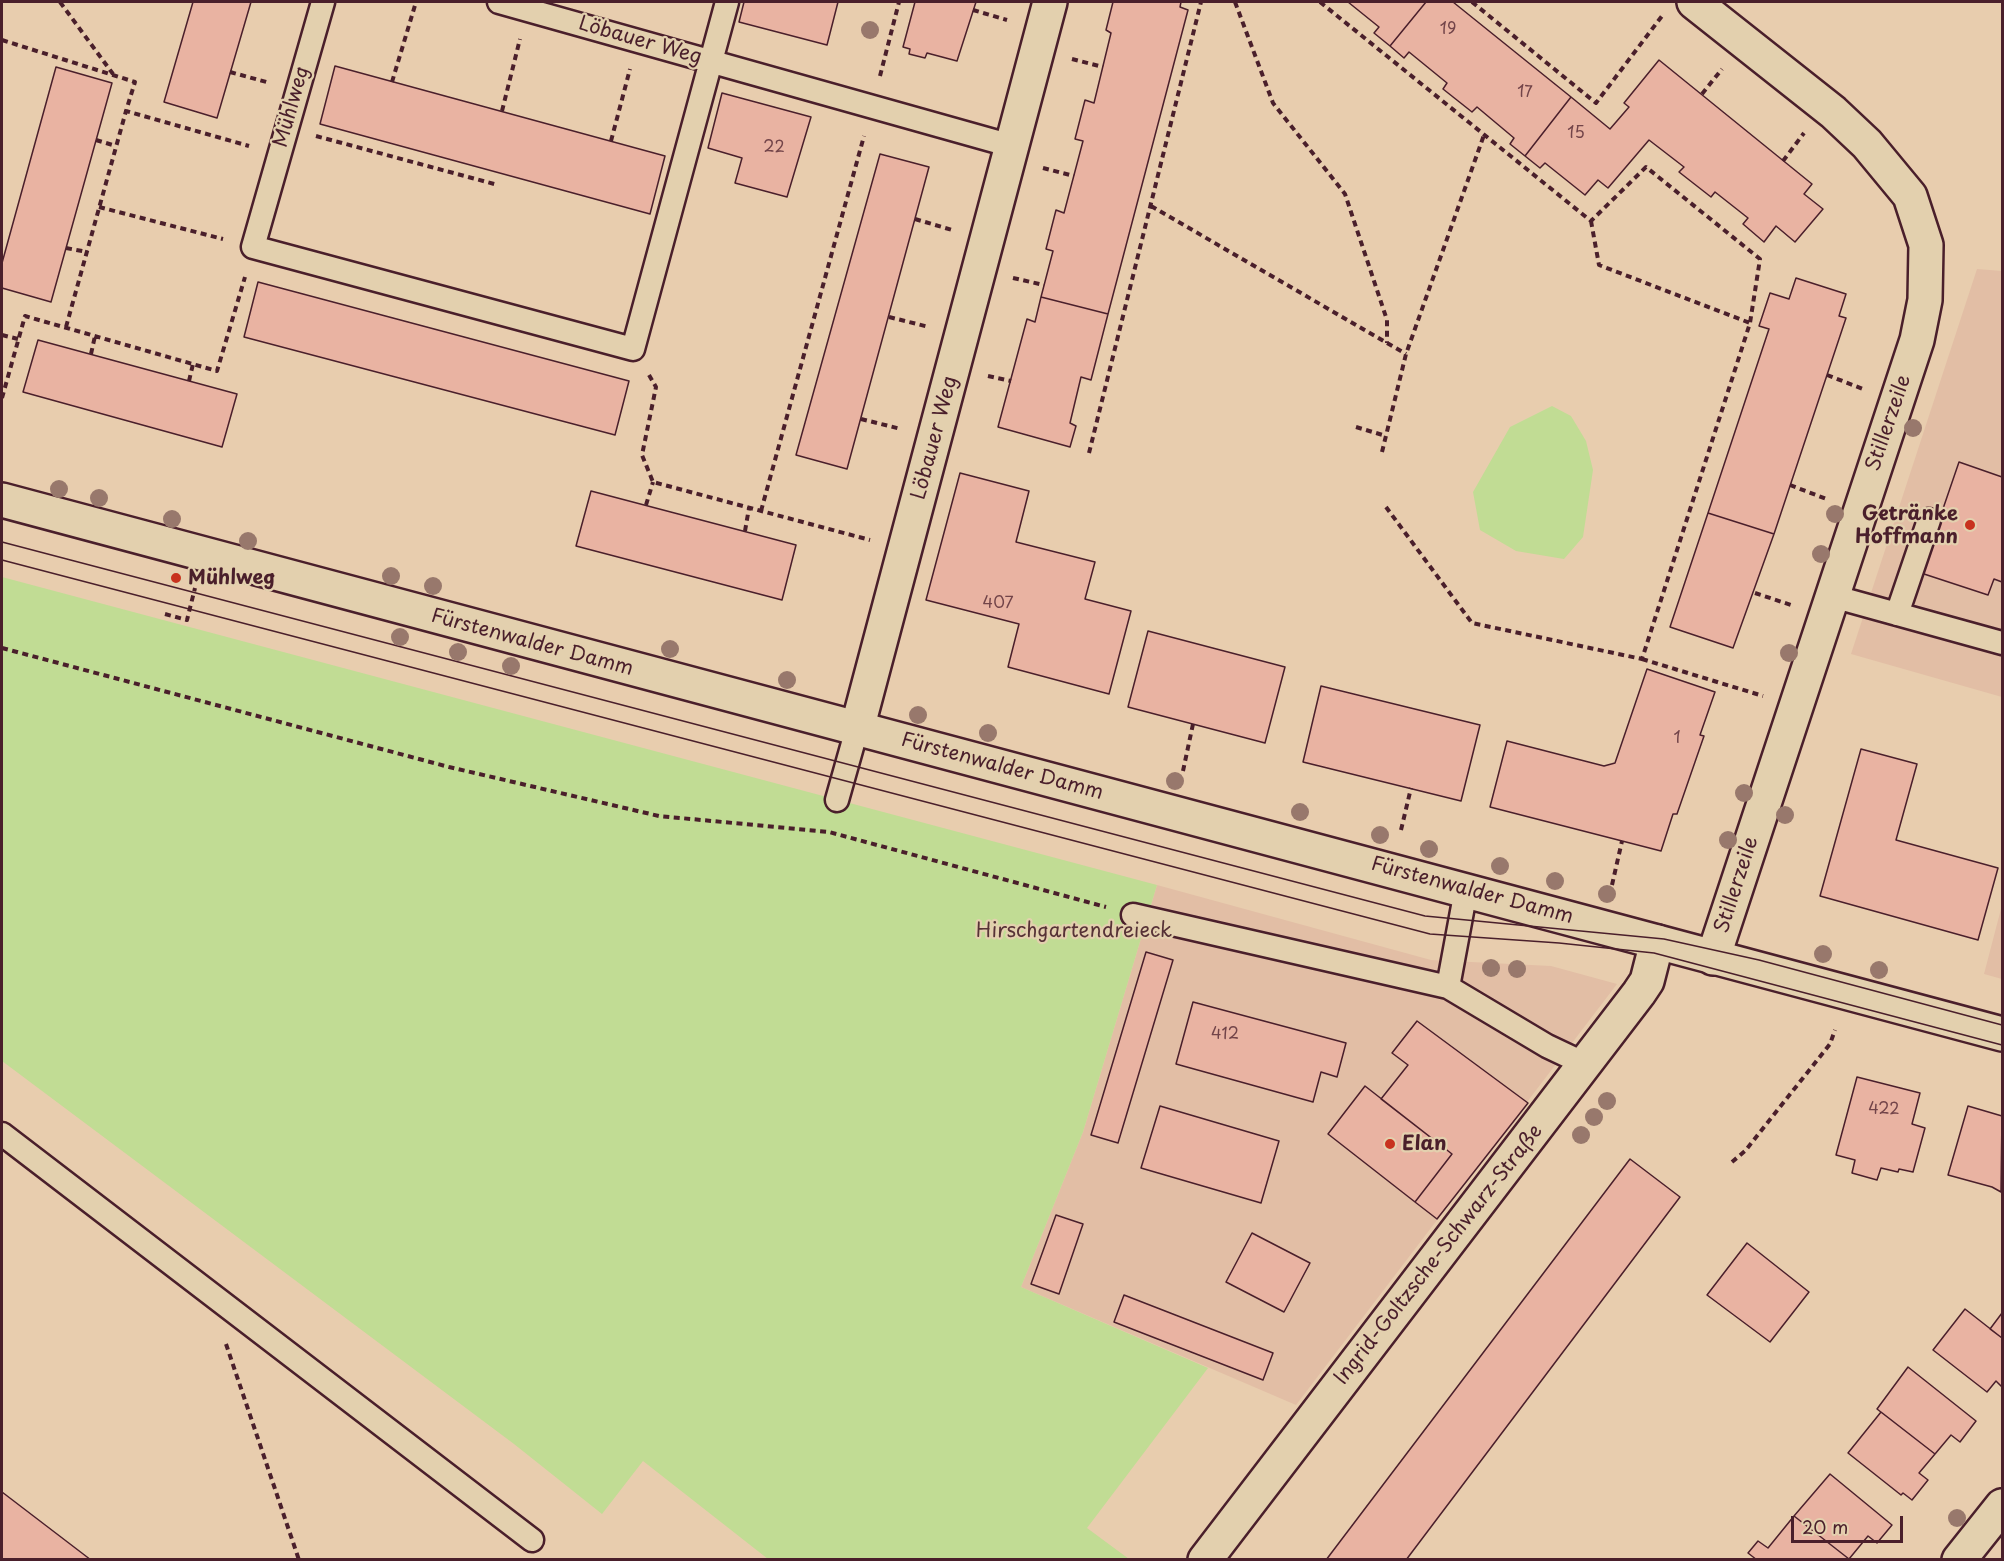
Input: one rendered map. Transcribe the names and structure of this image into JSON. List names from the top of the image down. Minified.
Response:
{"streets":{"street":["Löbauer Weg","Stillerzeile","Fürstenwalder Damm","Ingrid-Goltzsche-Schwarz-Straße"],"lane":["Mühlweg"]},"crossings":[["Löbauer Weg","Fürstenwalder Damm"],["Stillerzeile","Fürstenwalder Damm"],["Fürstenwalder Damm","Ingrid-Goltzsche-Schwarz-Straße"]],"parks":["Hirschgartendreieck"],"places":["Getränke Hoffmann","Mühlweg","Elan"],"house_numbers":["19","17","15","22","407","1","412","422"],"scale_bar":"20 m"}
